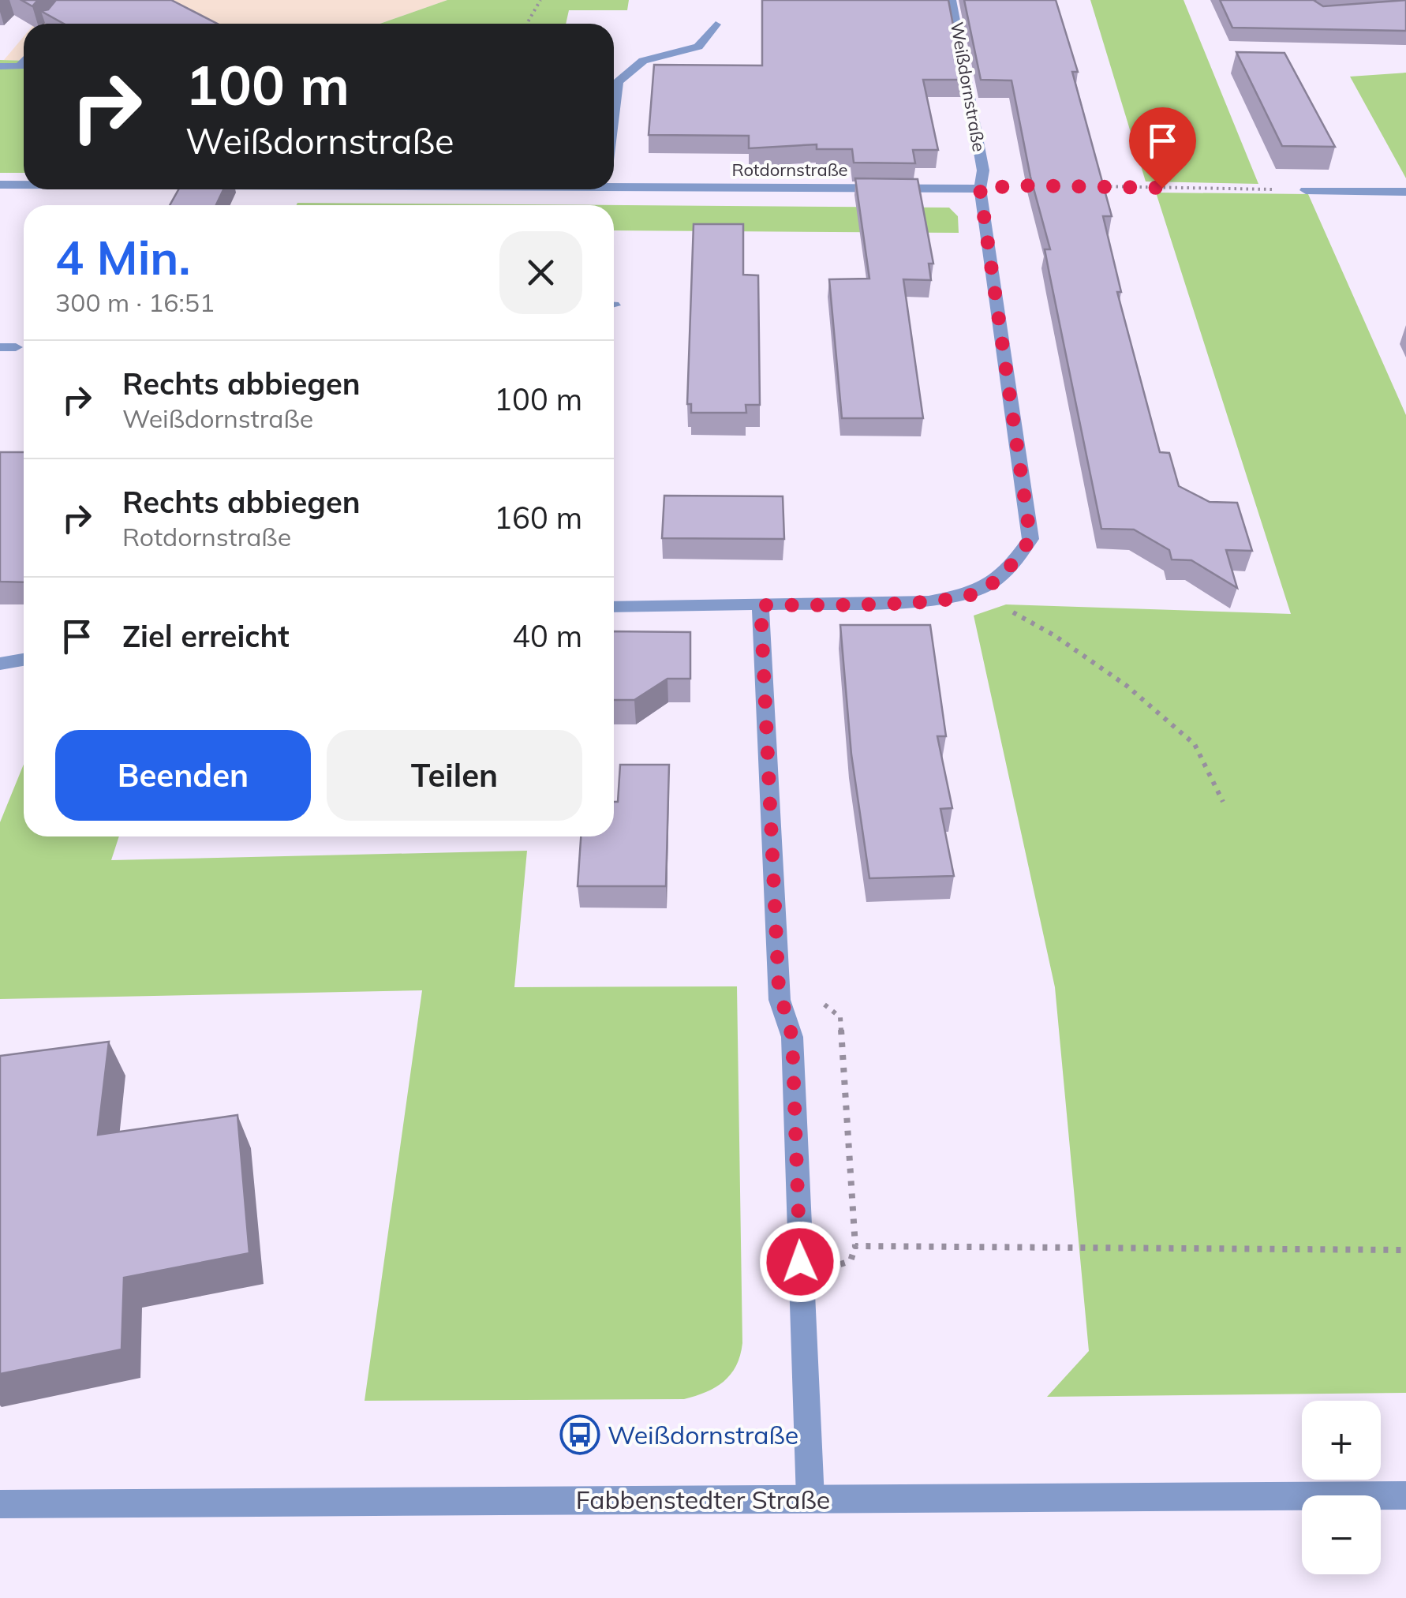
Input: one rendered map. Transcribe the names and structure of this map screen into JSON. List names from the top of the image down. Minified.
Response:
{"streets":{"street":["Weißdornstraße","Rotdornstraße","Fabbenstedter Straße"]},"crossings":[["Weißdornstraße","Rotdornstraße"]],"places":{"bus stop":["Weißdornstraße"]},"page":{"turn":["100 m","Weißdornstraße"],"heading":["4 Min.","300 m · 16:51"],"list":[{"name":"Rechts abbiegen","note":"Weißdornstraße","value":"100 m"},{"name":"Rechts abbiegen","note":"Rotdornstraße","value":"160 m"},{"name":"Ziel erreicht","value":"40 m"}],"buttons":["Beenden","Teilen"],"map_buttons":["+","−"]}}
